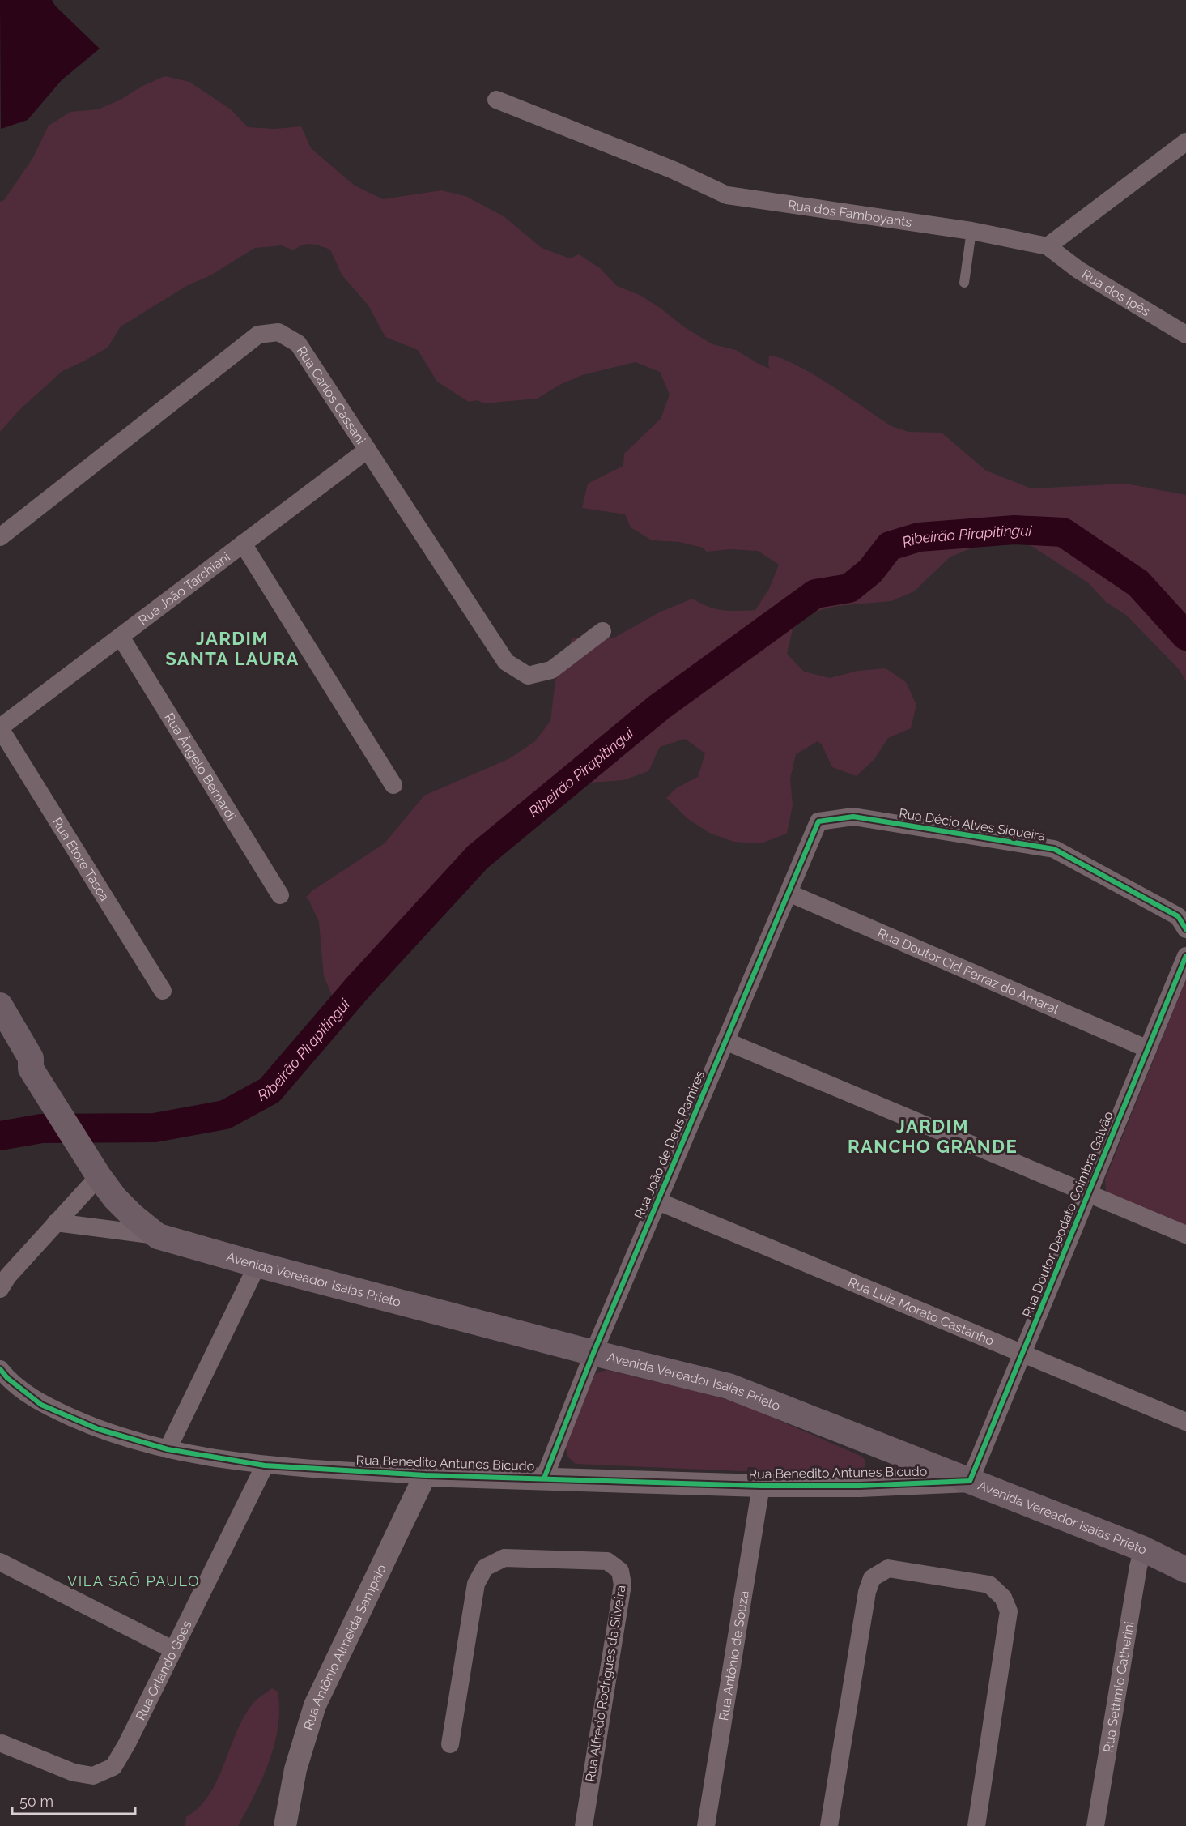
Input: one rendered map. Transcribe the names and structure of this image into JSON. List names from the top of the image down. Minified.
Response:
{"streets":{"main road":["Avenida Vereador Isaías Prieto"],"street":["Rua dos Famboyants","Rua dos Ipês","Rua Carlos Cassani","Rua João Tarchiani","Rua Ângelo Bernardi","Rua Décio Alves Siqueira","Rua Etore Tasca","Rua Doutor Cid Ferraz do Amaral","Rua João de Deus Ramires","Rua Doutor Deodato Coimbra Galvão","Rua Luiz Morato Castanho","Rua Benedito Antunes Bicudo","Rua Antônio Almeida Sampaio","Rua Antônio de Souza","Rua Orlando Goes","Rua Alfredo Rodrigues da Silveira","Rua Settimio Catherini"]},"crossings":[["Rua dos Famboyants","Rua dos Ipês"],["Rua Carlos Cassani","Rua João Tarchiani"],["Rua João Tarchiani","Rua Ângelo Bernardi"],["Rua João Tarchiani","Rua Etore Tasca"],["Rua Décio Alves Siqueira","Rua João de Deus Ramires"],["Rua Doutor Cid Ferraz do Amaral","Rua João de Deus Ramires"],["Rua Doutor Cid Ferraz do Amaral","Rua Doutor Deodato Coimbra Galvão"],["Rua João de Deus Ramires","Avenida Vereador Isaías Prieto"],["Rua João de Deus Ramires","Rua Luiz Morato Castanho"],["Rua João de Deus Ramires","Rua Benedito Antunes Bicudo"],["Rua Doutor Deodato Coimbra Galvão","Avenida Vereador Isaías Prieto"],["Rua Doutor Deodato Coimbra Galvão","Rua Luiz Morato Castanho"],["Rua Doutor Deodato Coimbra Galvão","Rua Benedito Antunes Bicudo"],["Avenida Vereador Isaías Prieto","Rua Benedito Antunes Bicudo"],["Avenida Vereador Isaías Prieto","Rua Settimio Catherini"],["Rua Benedito Antunes Bicudo","Rua Antônio Almeida Sampaio"],["Rua Benedito Antunes Bicudo","Rua Antônio de Souza"],["Rua Benedito Antunes Bicudo","Rua Orlando Goes"]],"districts":["JARDIM SANTA LAURA","JARDIM RANCHO GRANDE","VILA SAÕ PAULO"],"water":["Ribeirão Pirapitingui"],"scale_bar":"50 m"}
